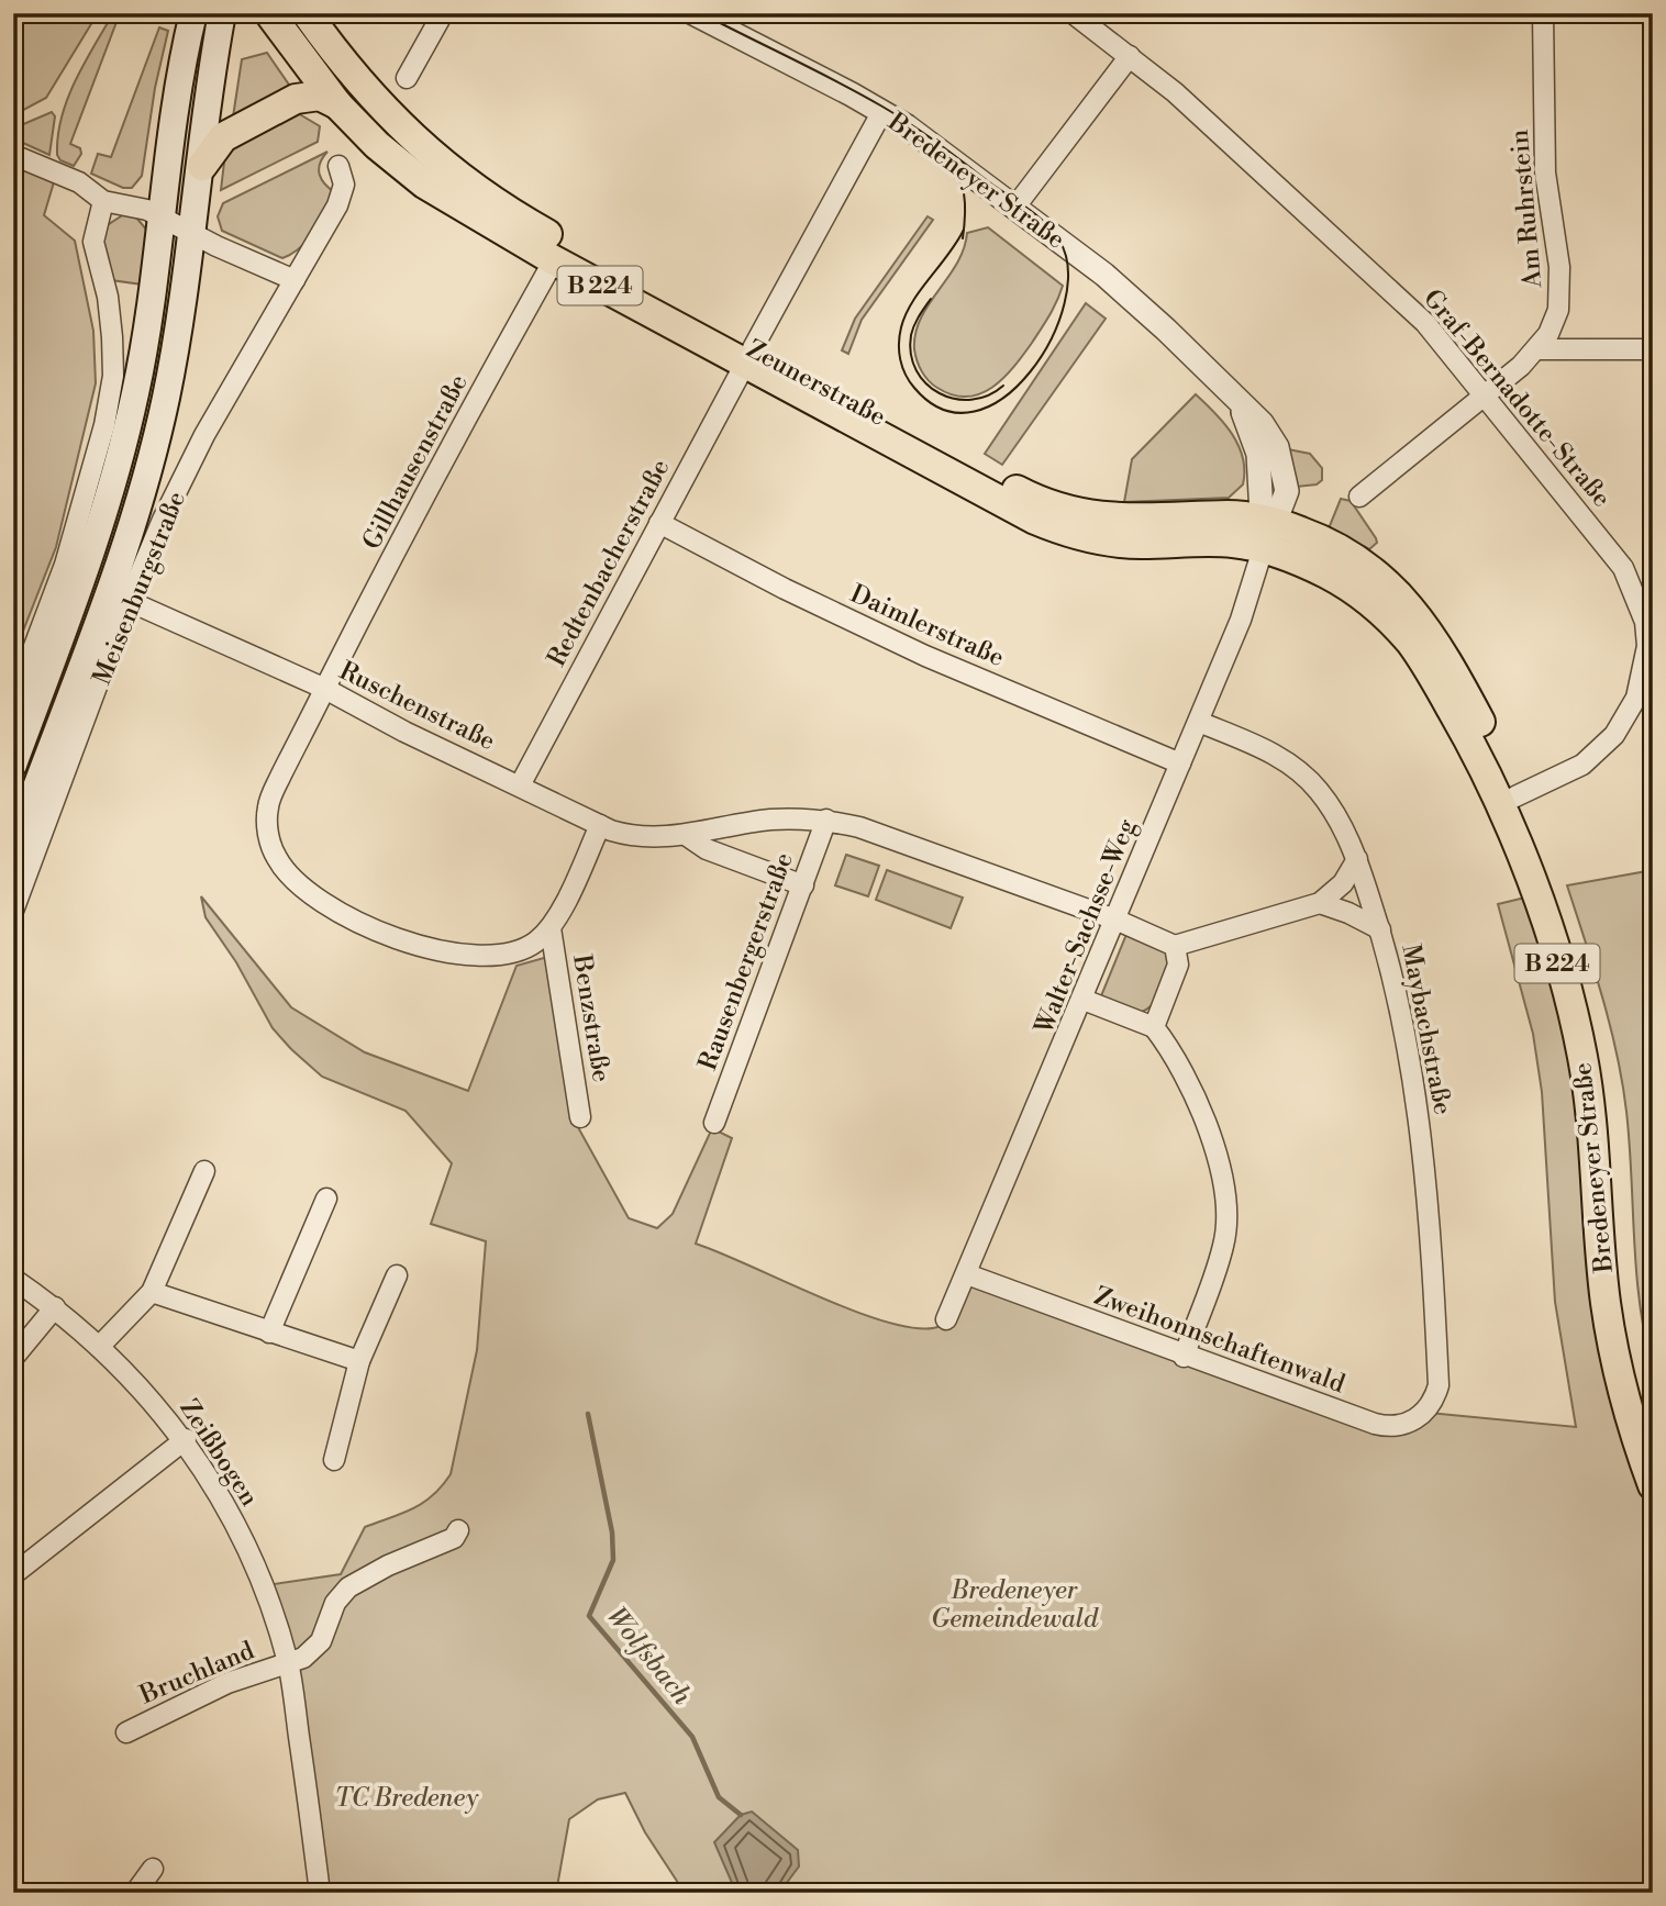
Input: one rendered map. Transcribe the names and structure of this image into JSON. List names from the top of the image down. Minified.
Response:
{"streets":{"main road":["Bredeneyer Straße","B 224","Zeunerstraße","Meisenburgstraße"],"street":["Am Ruhrstein","Graf-Bernadotte-Straße","Gillhausenstraße","Redtenbacherstraße","Daimlerstraße","Ruschenstraße","Walter-Sachsse-Weg","Rausenbergerstraße","Benzstraße","Maybachstraße","Zweihonnschaftenwald","Zeißbogen","Bruchland"]},"crossings":[["Bredeneyer Straße","Zeunerstraße"],["Bredeneyer Straße","Graf-Bernadotte-Straße"],["Bredeneyer Straße","Redtenbacherstraße"],["Bredeneyer Straße","Walter-Sachsse-Weg"],["Am Ruhrstein","Graf-Bernadotte-Straße"],["B 224","Zeunerstraße"],["Zeunerstraße","Gillhausenstraße"],["Zeunerstraße","Redtenbacherstraße"],["Zeunerstraße","Walter-Sachsse-Weg"],["Gillhausenstraße","Ruschenstraße"],["Gillhausenstraße","Benzstraße"],["Redtenbacherstraße","Daimlerstraße"],["Redtenbacherstraße","Ruschenstraße"],["Meisenburgstraße","Ruschenstraße"],["Daimlerstraße","Walter-Sachsse-Weg"],["Ruschenstraße","Walter-Sachsse-Weg"],["Ruschenstraße","Rausenbergerstraße"],["Walter-Sachsse-Weg","Maybachstraße"],["Walter-Sachsse-Weg","Zweihonnschaftenwald"],["Maybachstraße","Zweihonnschaftenwald"],["Zeißbogen","Bruchland"]],"water":["Wolfsbach"],"parks":["Bredeneyer Gemeindewald","TC Bredeney"]}
